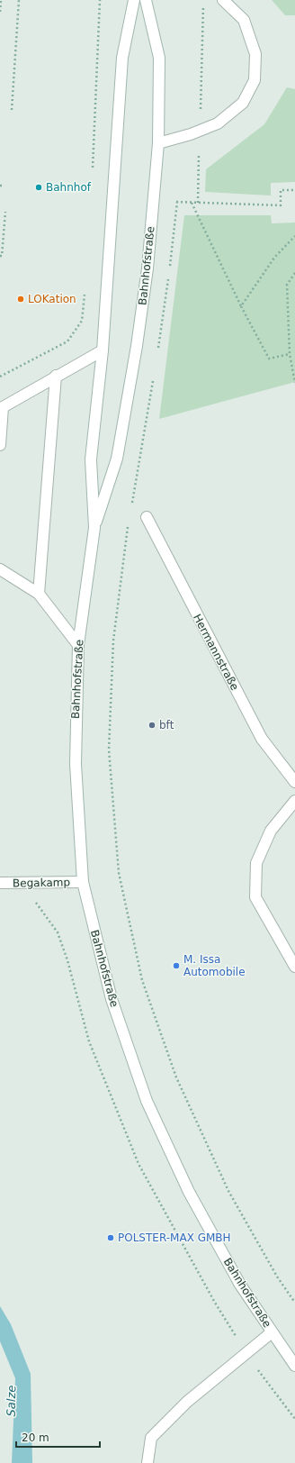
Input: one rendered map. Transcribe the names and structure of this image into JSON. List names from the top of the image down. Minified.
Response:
{"streets":{"main road":["Bahnhofstraße","Hermannstraße","Begakamp"]},"crossings":[["Bahnhofstraße","Begakamp"]],"water":["Salze"],"places":["Bahnhof","LOKation","bft","M. Issa Automobile","POLSTER-MAX GMBH"],"scale_bar":"20 m"}
